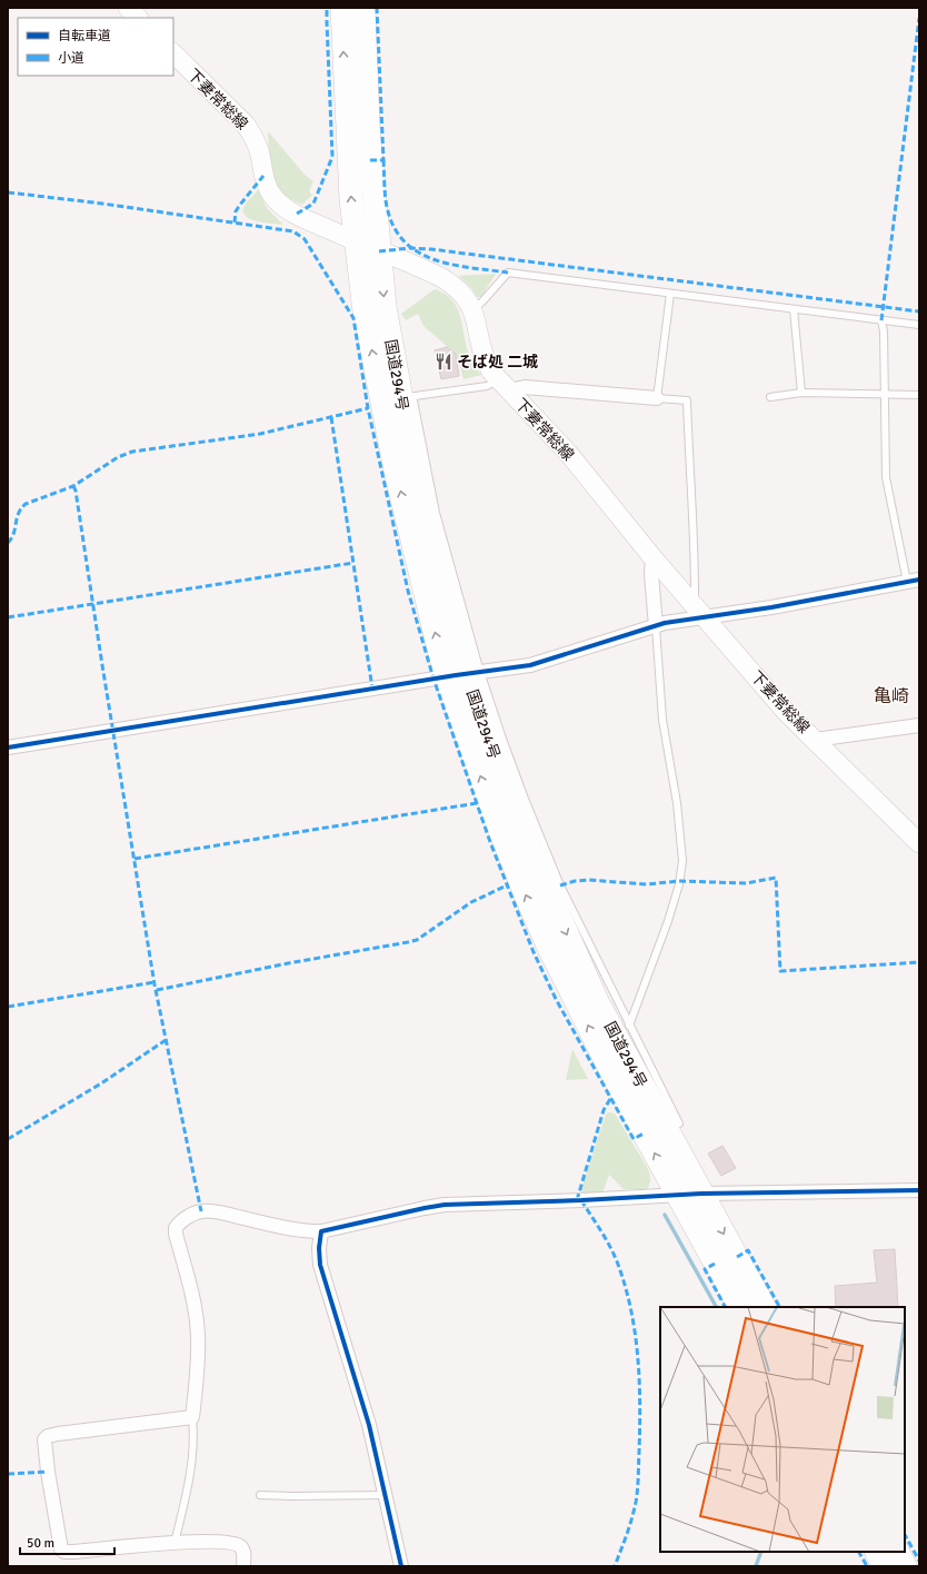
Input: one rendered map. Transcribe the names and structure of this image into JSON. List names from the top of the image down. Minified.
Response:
{"streets":{"highway":["国道294号"],"main road":["下妻常総線"]},"crossings":[["下妻常総線","国道294号"]],"districts":["亀崎"],"places":{"restaurant":["そば処 二城"]},"legend":["自転車道","小道"],"scale_bar":"50 m"}
